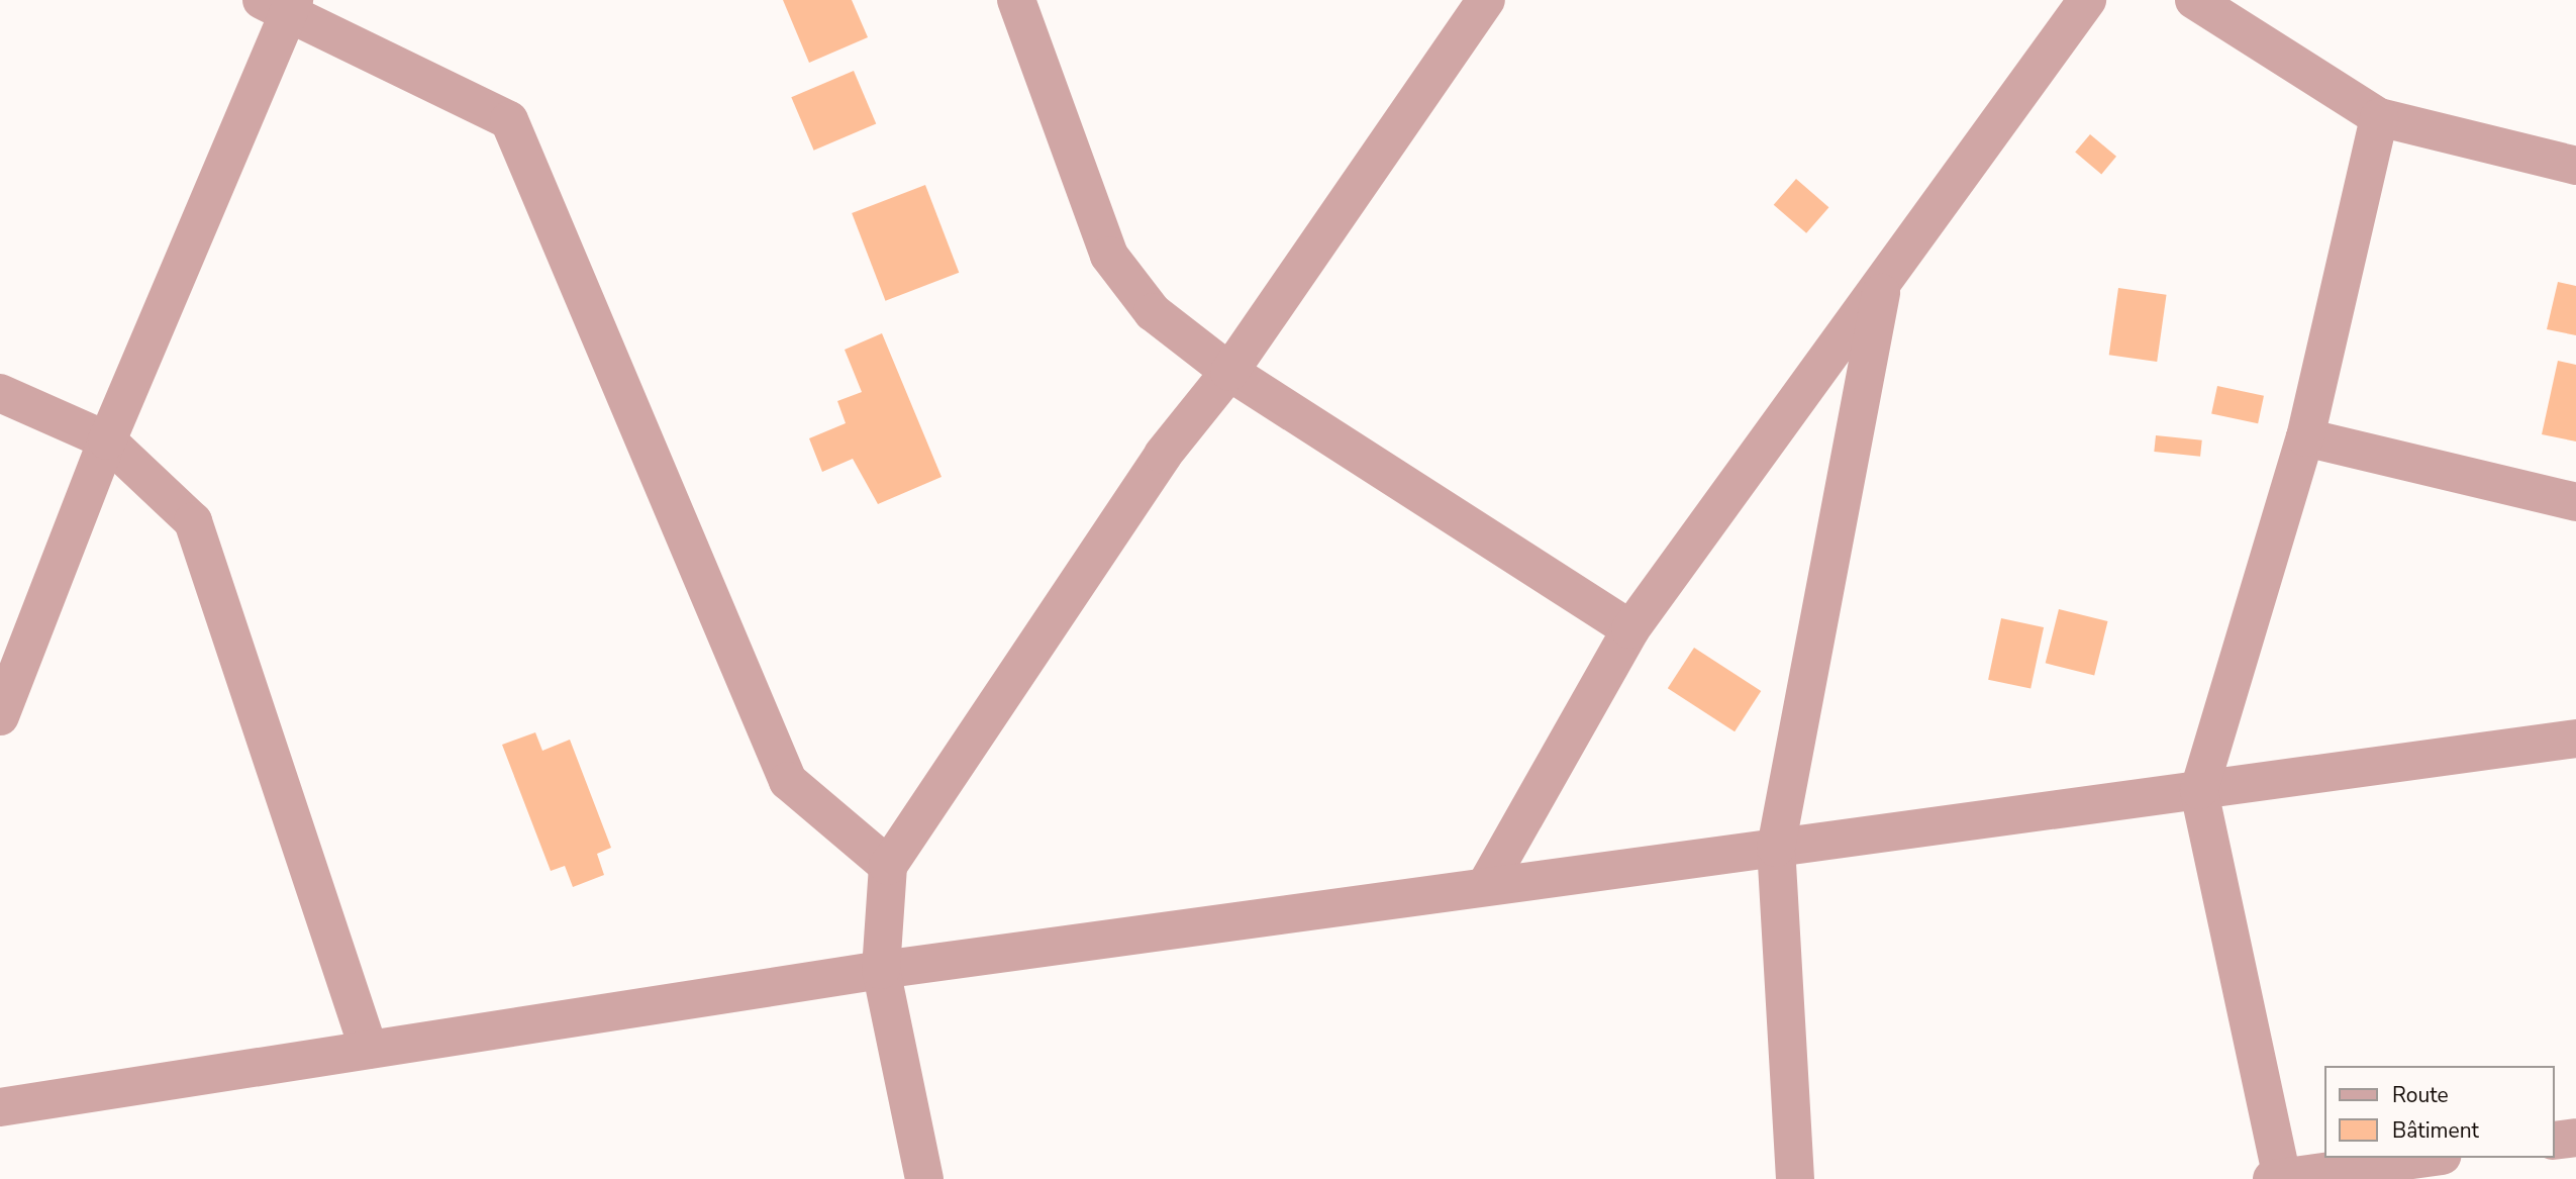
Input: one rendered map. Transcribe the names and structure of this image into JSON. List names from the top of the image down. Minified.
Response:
{"legend":["Route","Bâtiment"]}
